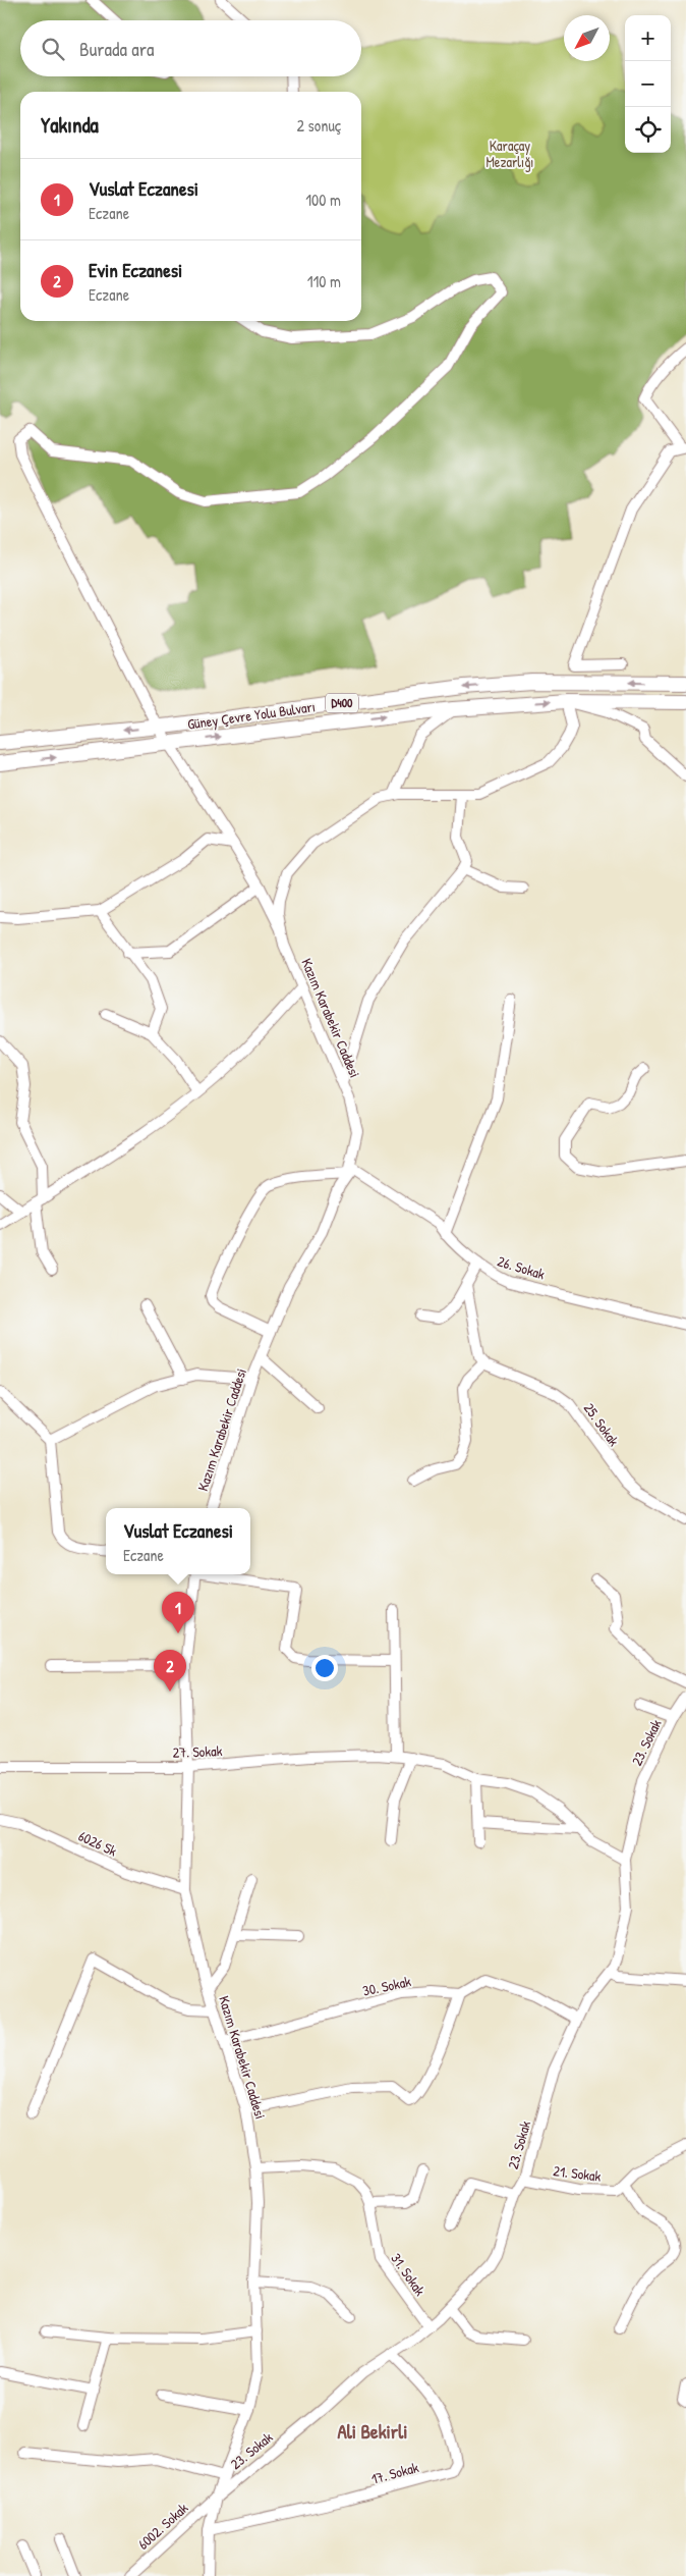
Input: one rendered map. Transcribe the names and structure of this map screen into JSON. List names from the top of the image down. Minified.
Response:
{"streets":{"highway":["D400","Güney Çevre Yolu Bulvarı"],"street":["Kazım Karabekir Caddesi","26. Sokak","25. Sokak","23. Sokak","27. Sokak","6026 Sk","30. Sokak","21. Sokak","31. Sokak","17. Sokak","6002. Sokak"]},"crossings":[["Güney Çevre Yolu Bulvarı","Kazım Karabekir Caddesi"],["Kazım Karabekir Caddesi","26. Sokak"],["Kazım Karabekir Caddesi","23. Sokak"],["Kazım Karabekir Caddesi","27. Sokak"],["Kazım Karabekir Caddesi","6026 Sk"],["Kazım Karabekir Caddesi","30. Sokak"],["Kazım Karabekir Caddesi","31. Sokak"],["Kazım Karabekir Caddesi","17. Sokak"],["Kazım Karabekir Caddesi","6002. Sokak"],["23. Sokak","27. Sokak"],["23. Sokak","21. Sokak"],["23. Sokak","31. Sokak"],["23. Sokak","17. Sokak"],["23. Sokak","6002. Sokak"]],"districts":["Ali Bekirli"],"parks":["Karaçay Mezarlığı"],"north":"bottom left","page":{"map_buttons":["+","−"],"search":"Burada ara","heading":["Yakında","2 sonuç"],"list":[{"mark":"1","name":"Vuslat Eczanesi","note":"Eczane","value":"100 m"},{"mark":"2","name":"Evin Eczanesi","note":"Eczane","value":"110 m"}],"popup":["Vuslat Eczanesi","Eczane"],"pins":["1","2"]}}
